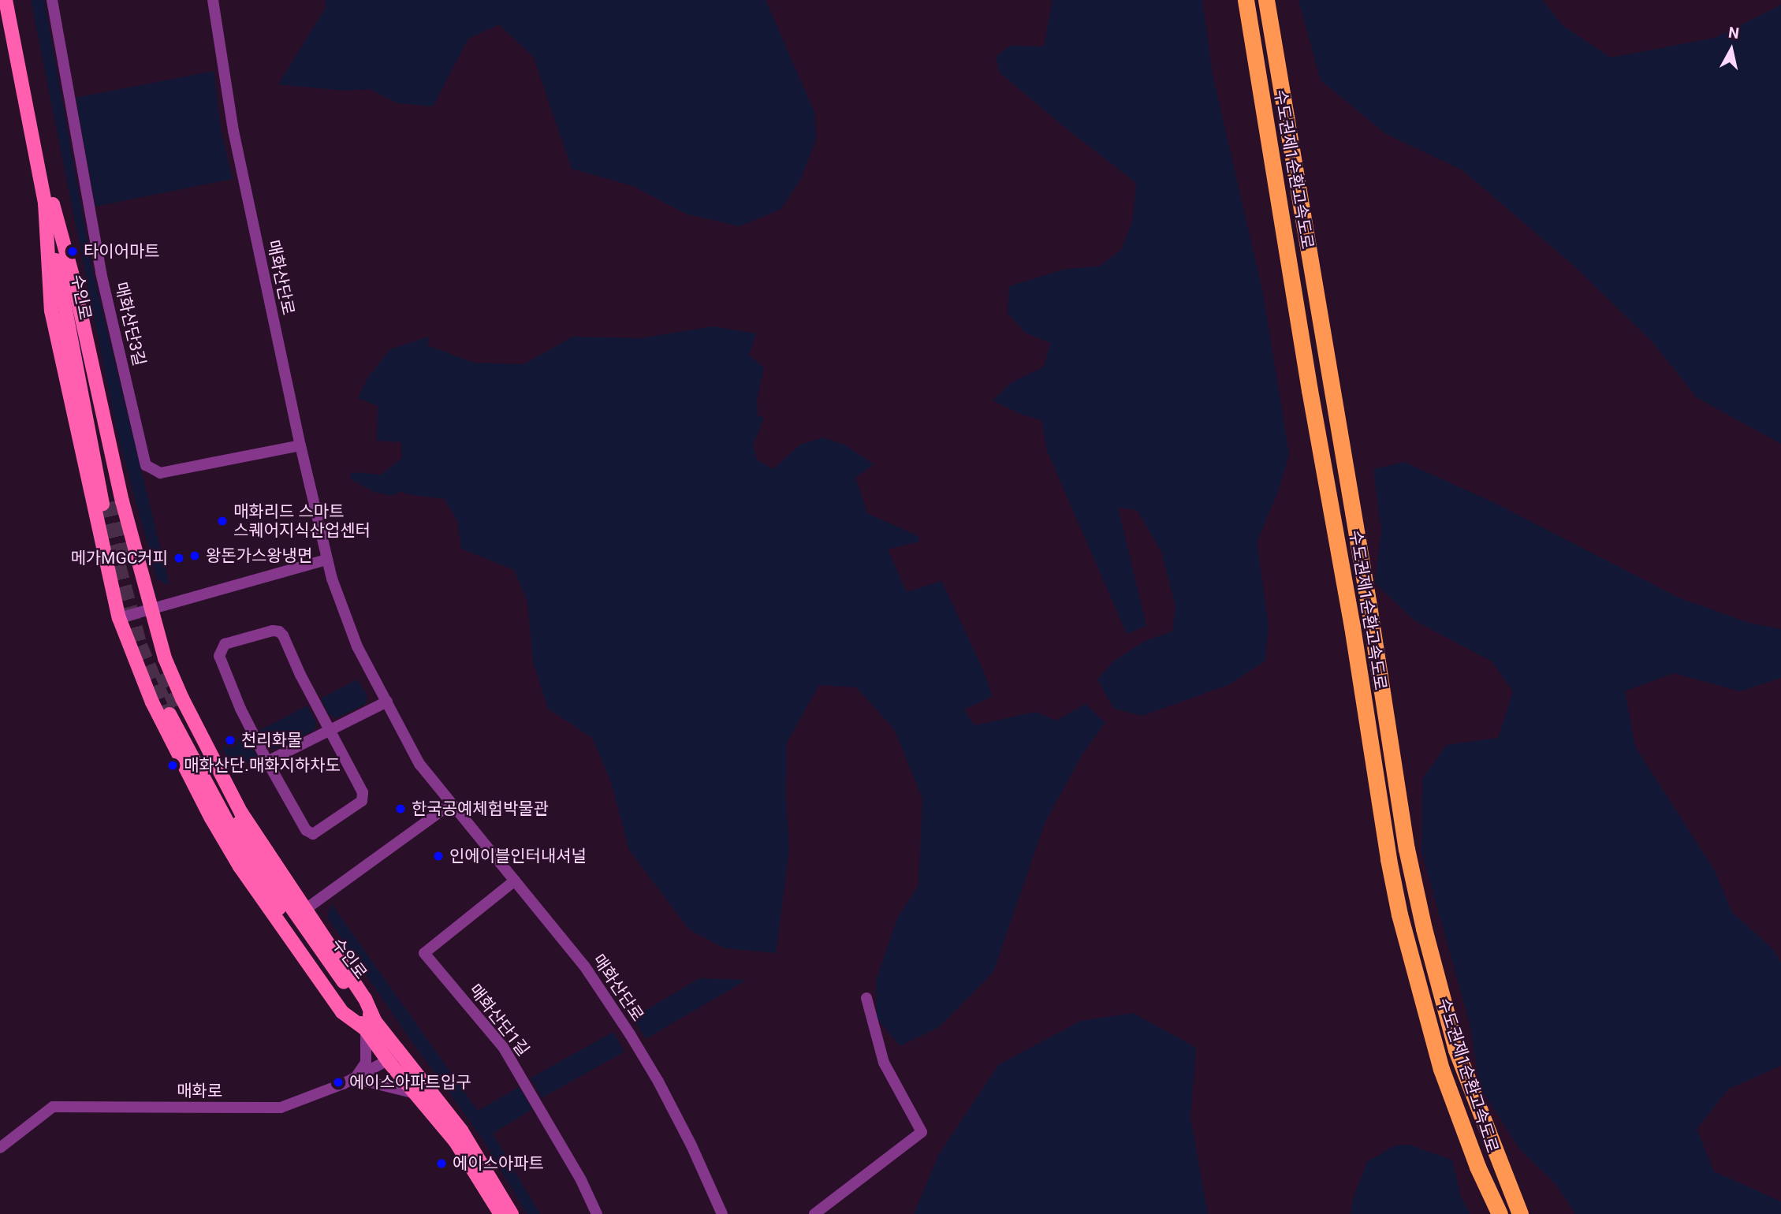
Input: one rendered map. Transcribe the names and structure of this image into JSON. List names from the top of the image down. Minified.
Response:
{"streets":{"highway":["수도권제1순환고속도로"],"main road":["수인로"],"street":["매화산단로","매화산단3길","매화산단1길","매화로"]},"crossings":[["매화산단로","매화산단3길"],["매화산단로","매화산단1길"],["수인로","매화로"]],"places":["타이어마트","매화리드 스마트 스퀘어지식산업센터","왕돈가스왕냉면","메가MGC커피","천리화물","매화산단.매화지하차도","한국공예체험박물관","인에이블인터내셔널","에이스아파트입구","에이스아파트"],"north":"top"}
